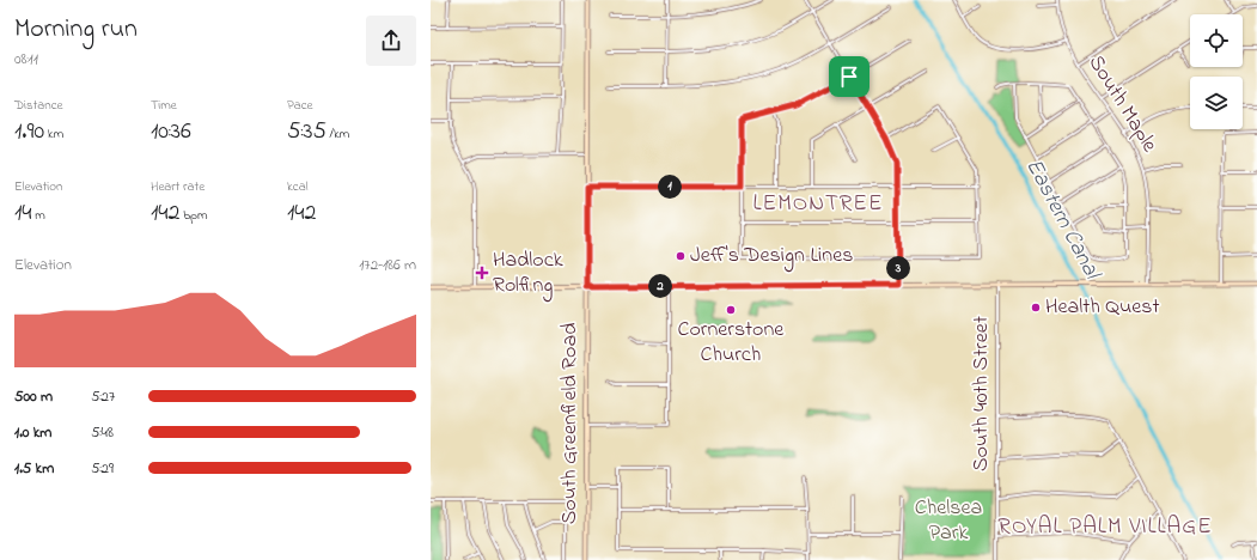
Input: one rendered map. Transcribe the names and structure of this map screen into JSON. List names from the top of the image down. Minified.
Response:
{"streets":{"main road":["South Greenfield Road"],"street":["South Maple","South 40th Street"]},"districts":["LEMONTREE","ROYAL PALM VILLAGE"],"water":["Eastern Canal"],"parks":["Chelsea Park"],"places":{"other":["Jeff's Design Lines","Health Quest","Cornerstone Church"],"health":["Hadlock Rolfing"]},"page":{"heading":["Morning run","08:11"],"stats":[["Distance","1.90 km"],["Time","10:36"],["Pace","5:35 /km"],["Elevation","14 m"],["Heart rate","142 bpm"],["kcal","142"]],"pins":["1","3","2"],"chart":["Elevation","172–186 m"],"list":[{"name":"500 m","note":"5:27"},{"name":"1.0 km","note":"5:48"},{"name":"1.5 km","note":"5:29"}]}}
